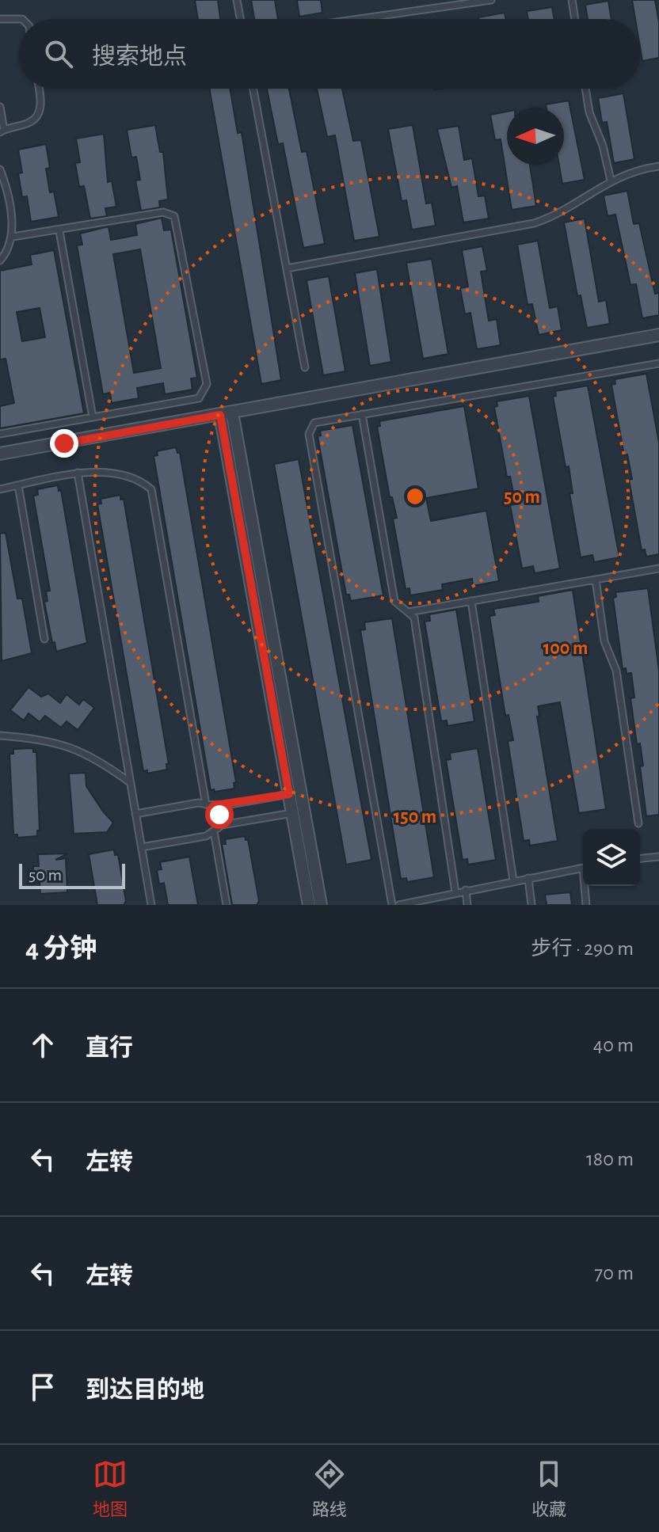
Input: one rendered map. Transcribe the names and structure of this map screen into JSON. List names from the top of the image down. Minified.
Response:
{"scale_bar":"50 m","north":"left","page":{"search":"搜索地点","scale":"50 m","heading":["4 分钟","步行 · 290 m"],"list":[["直行","40 m"],["左转","180 m"],["左转","70 m"],"到达目的地"],"nav":["地图","路线","收藏"]},"rings":["50 m","100 m","150 m"]}
